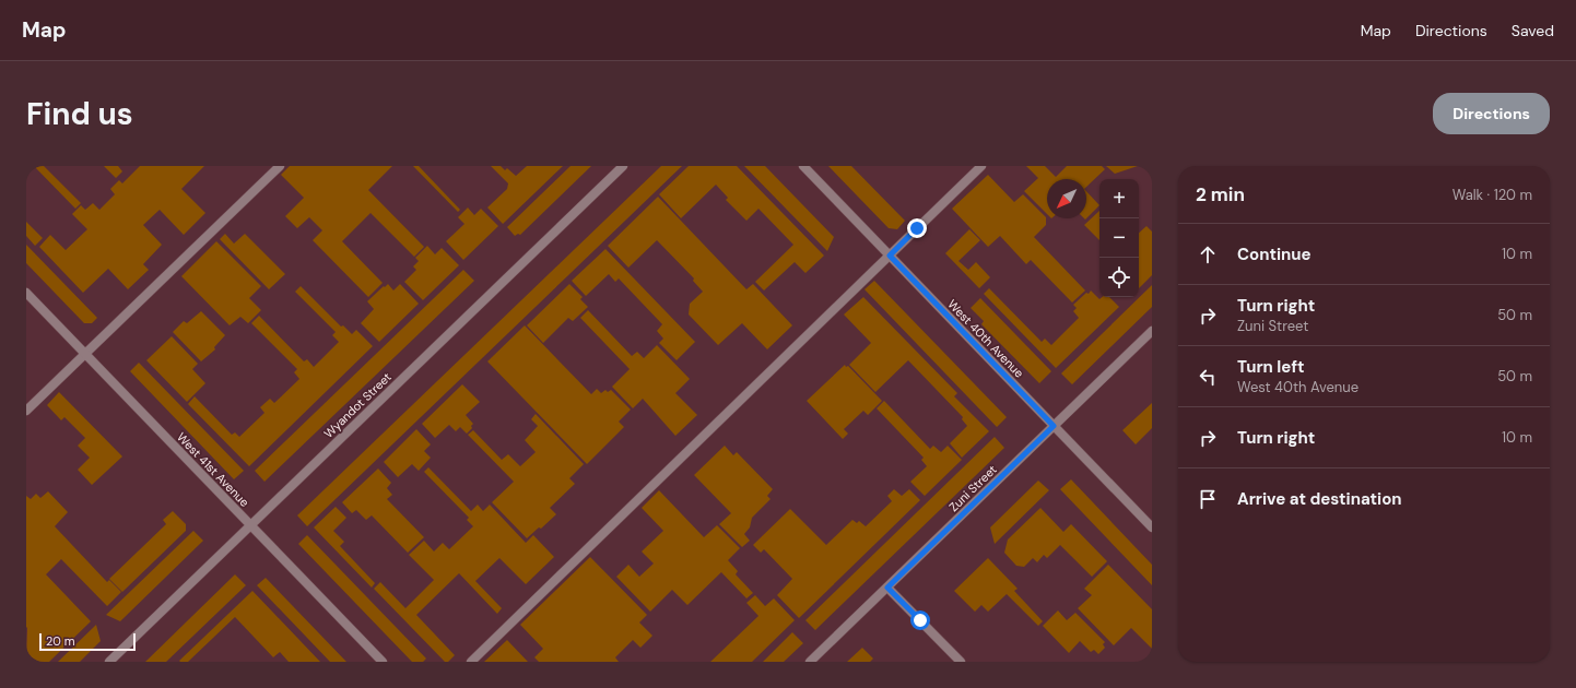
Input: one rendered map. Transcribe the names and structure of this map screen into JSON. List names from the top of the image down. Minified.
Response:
{"streets":{"street":["West 40th Avenue","Wyandot Street","West 41st Avenue","Zuni Street"]},"crossings":[["West 40th Avenue","Zuni Street"],["Wyandot Street","West 41st Avenue"]],"scale_bar":"20 m","north":"bottom left","page":{"header":"Map","nav":["Map","Directions","Saved"],"buttons":"Directions","title":"Find us","heading":["2 min","Walk · 120 m"],"map_buttons":["+","−"],"list":[["Continue","10 m"],["Turn right","Zuni Street","50 m"],["Turn left","West 40th Avenue","50 m"],["Turn right","10 m"],"Arrive at destination"],"scale":"20 m"}}
